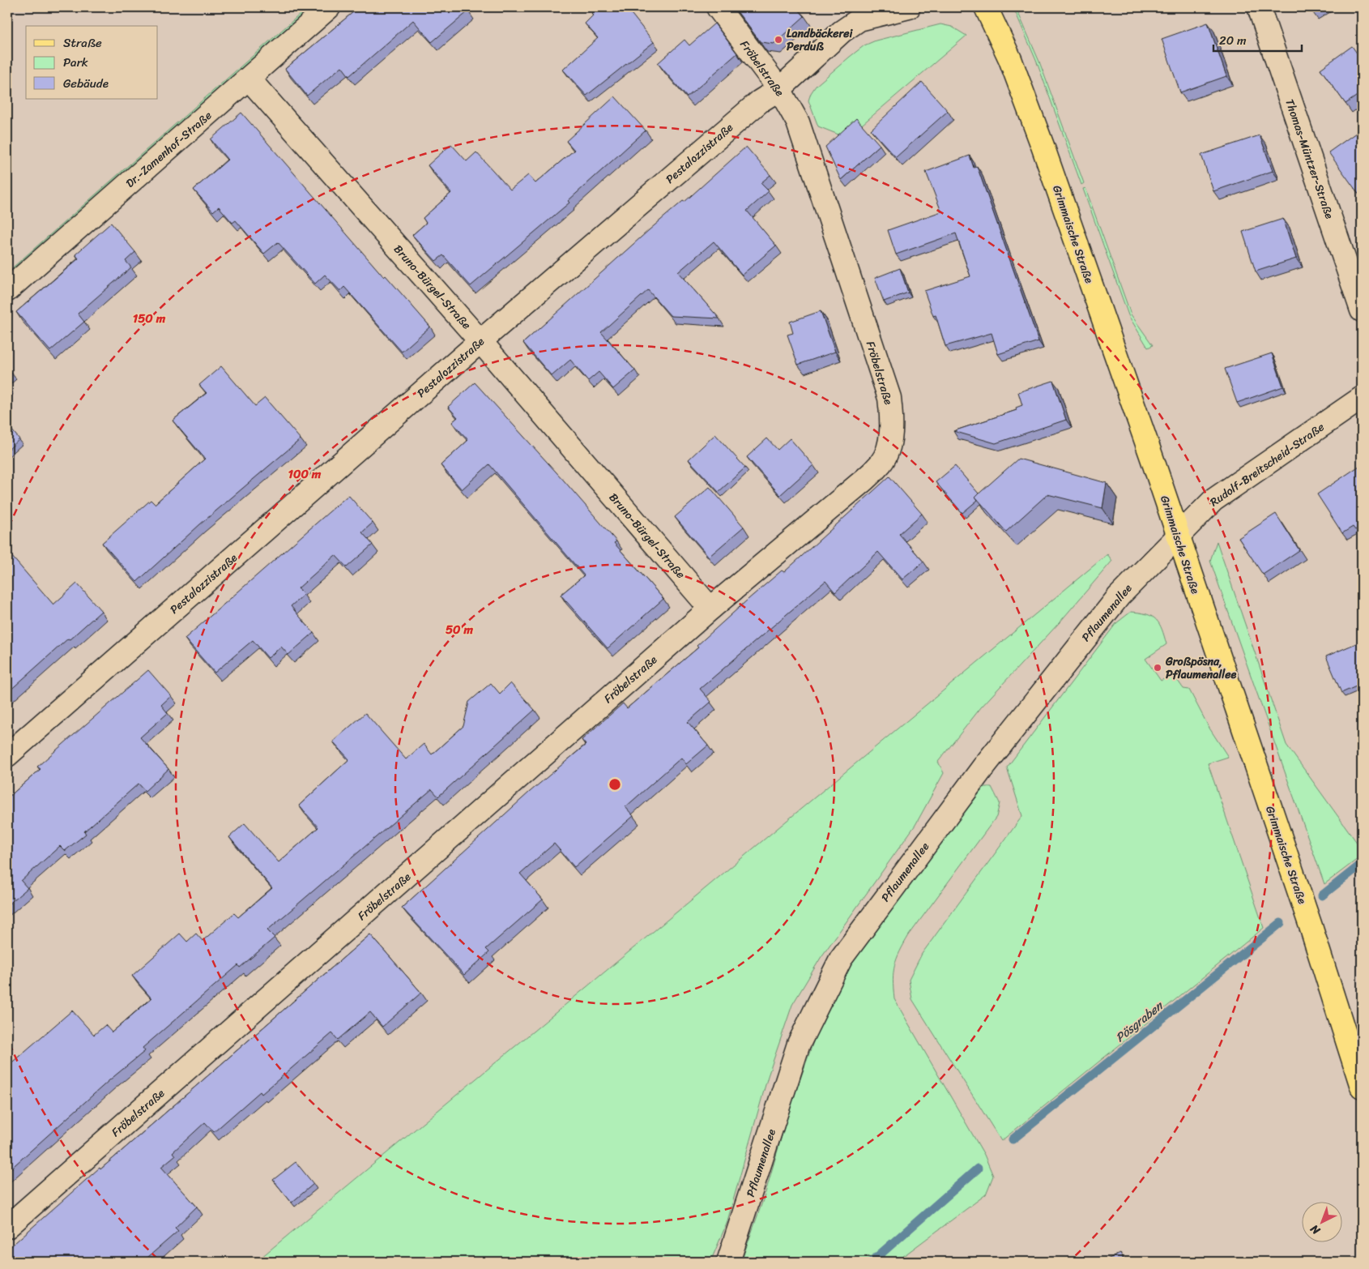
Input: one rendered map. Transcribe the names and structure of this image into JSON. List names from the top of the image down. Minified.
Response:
{"streets":{"main road":["Grimmaische Straße"],"street":["Fröbelstraße","Dr.-Zamenhof-Straße","Pestalozzistraße","Thomas-Müntzer-Straße","Bruno-Bürgel-Straße","Rudolf-Breitscheid-Straße","Pflaumenallee"]},"crossings":[["Fröbelstraße","Pestalozzistraße"],["Fröbelstraße","Bruno-Bürgel-Straße"],["Dr.-Zamenhof-Straße","Bruno-Bürgel-Straße"],["Pestalozzistraße","Bruno-Bürgel-Straße"],["Grimmaische Straße","Rudolf-Breitscheid-Straße"],["Grimmaische Straße","Pflaumenallee"],["Rudolf-Breitscheid-Straße","Pflaumenallee"]],"water":["Pösgraben"],"places":["Landbäckerei Perduß","Großpösna, Pflaumenallee"],"legend":["Straße","Park","Gebäude"],"scale_bar":"20 m","north":"bottom left","rings":["150 m","100 m","50 m"]}
